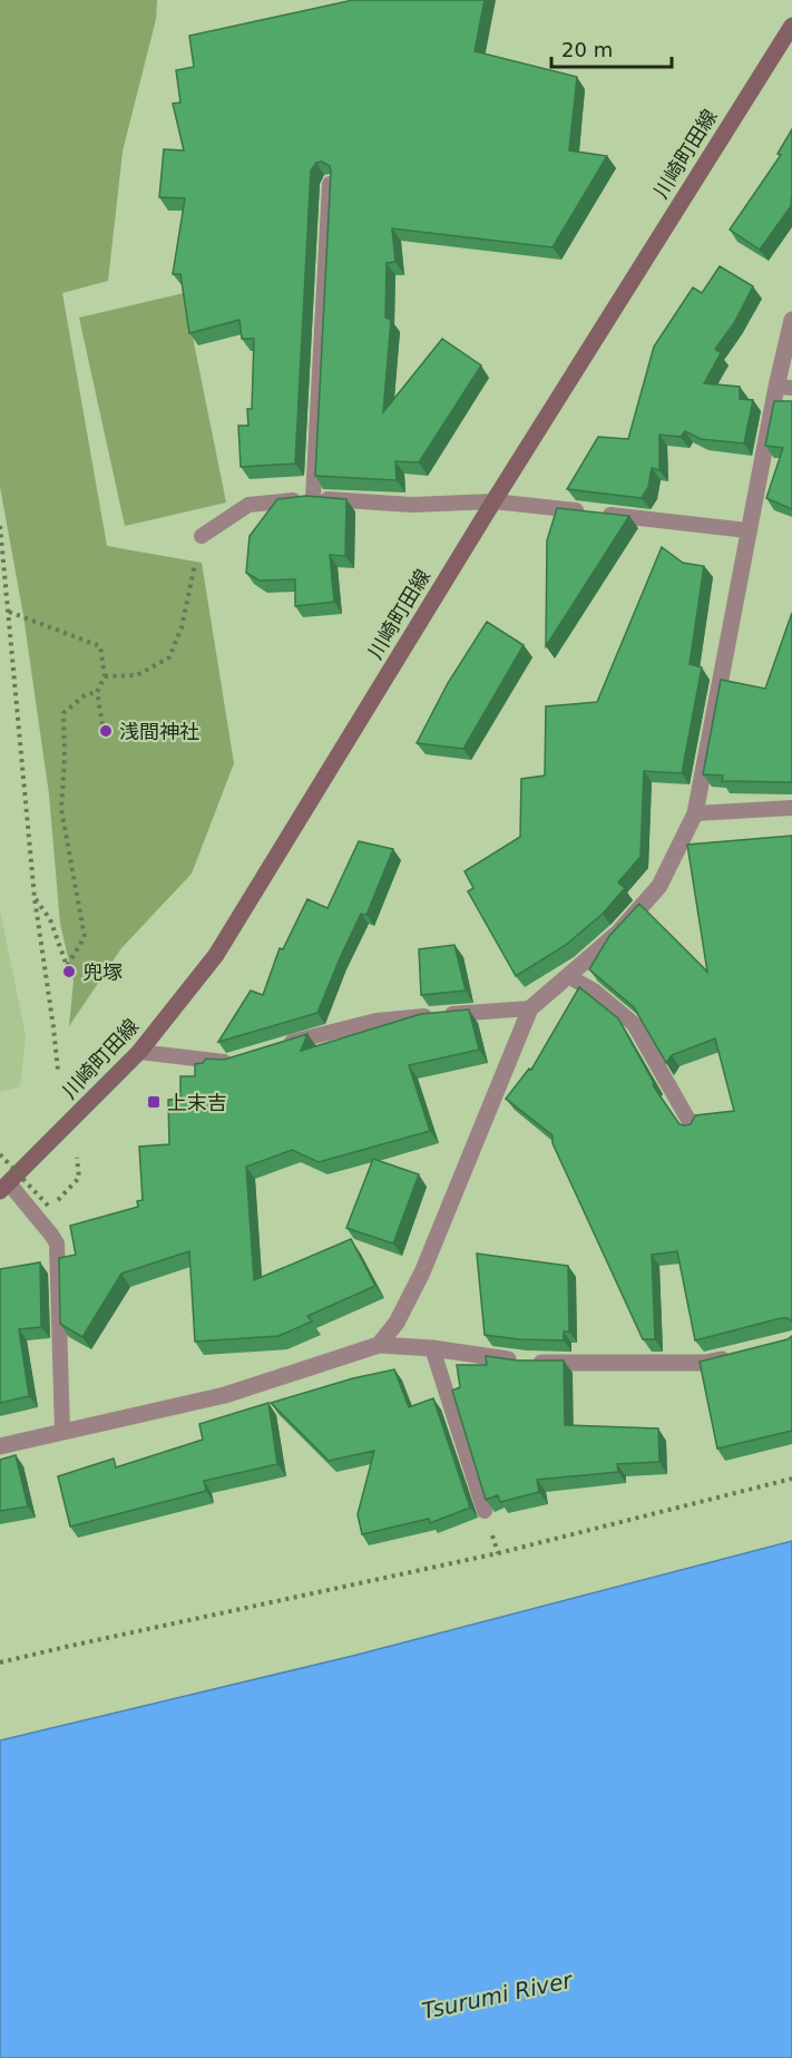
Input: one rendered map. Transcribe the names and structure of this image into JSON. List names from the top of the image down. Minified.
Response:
{"streets":{"main road":["川崎町田線"]},"water":["Tsurumi River"],"places":{"other":["浅間神社","兜塚"],"transit":["上末吉"]},"scale_bar":"20 m"}
